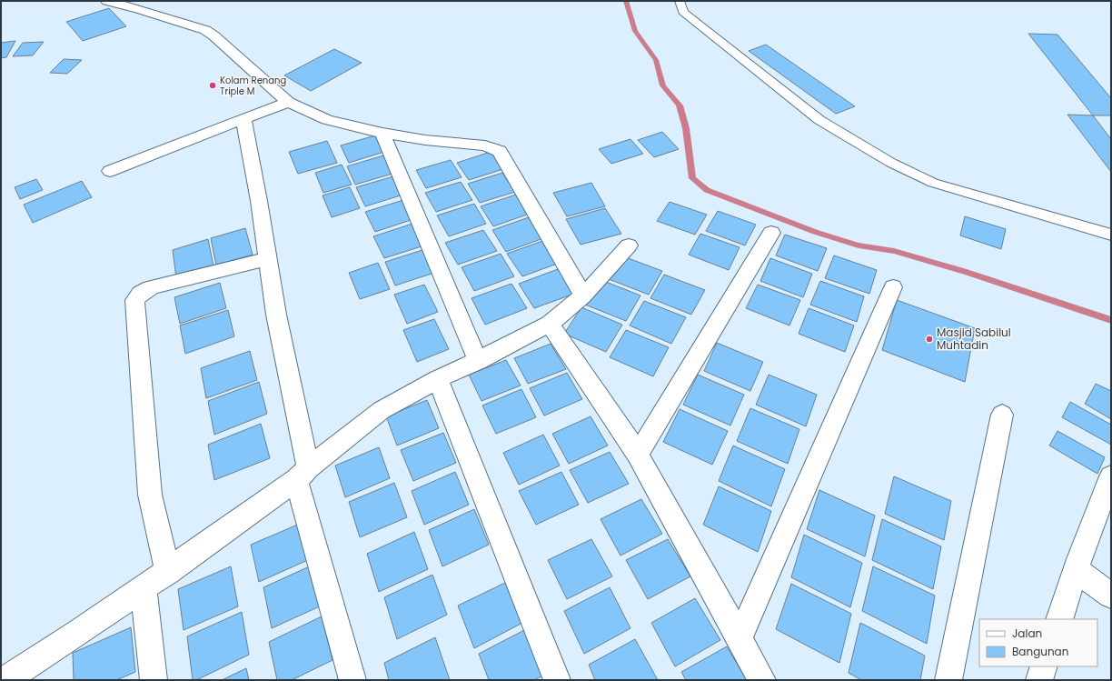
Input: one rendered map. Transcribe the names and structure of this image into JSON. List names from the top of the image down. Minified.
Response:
{"places":["Kolam Renang Triple M","Masjid Sabilul Muhtadin"],"legend":["Jalan","Bangunan"]}
